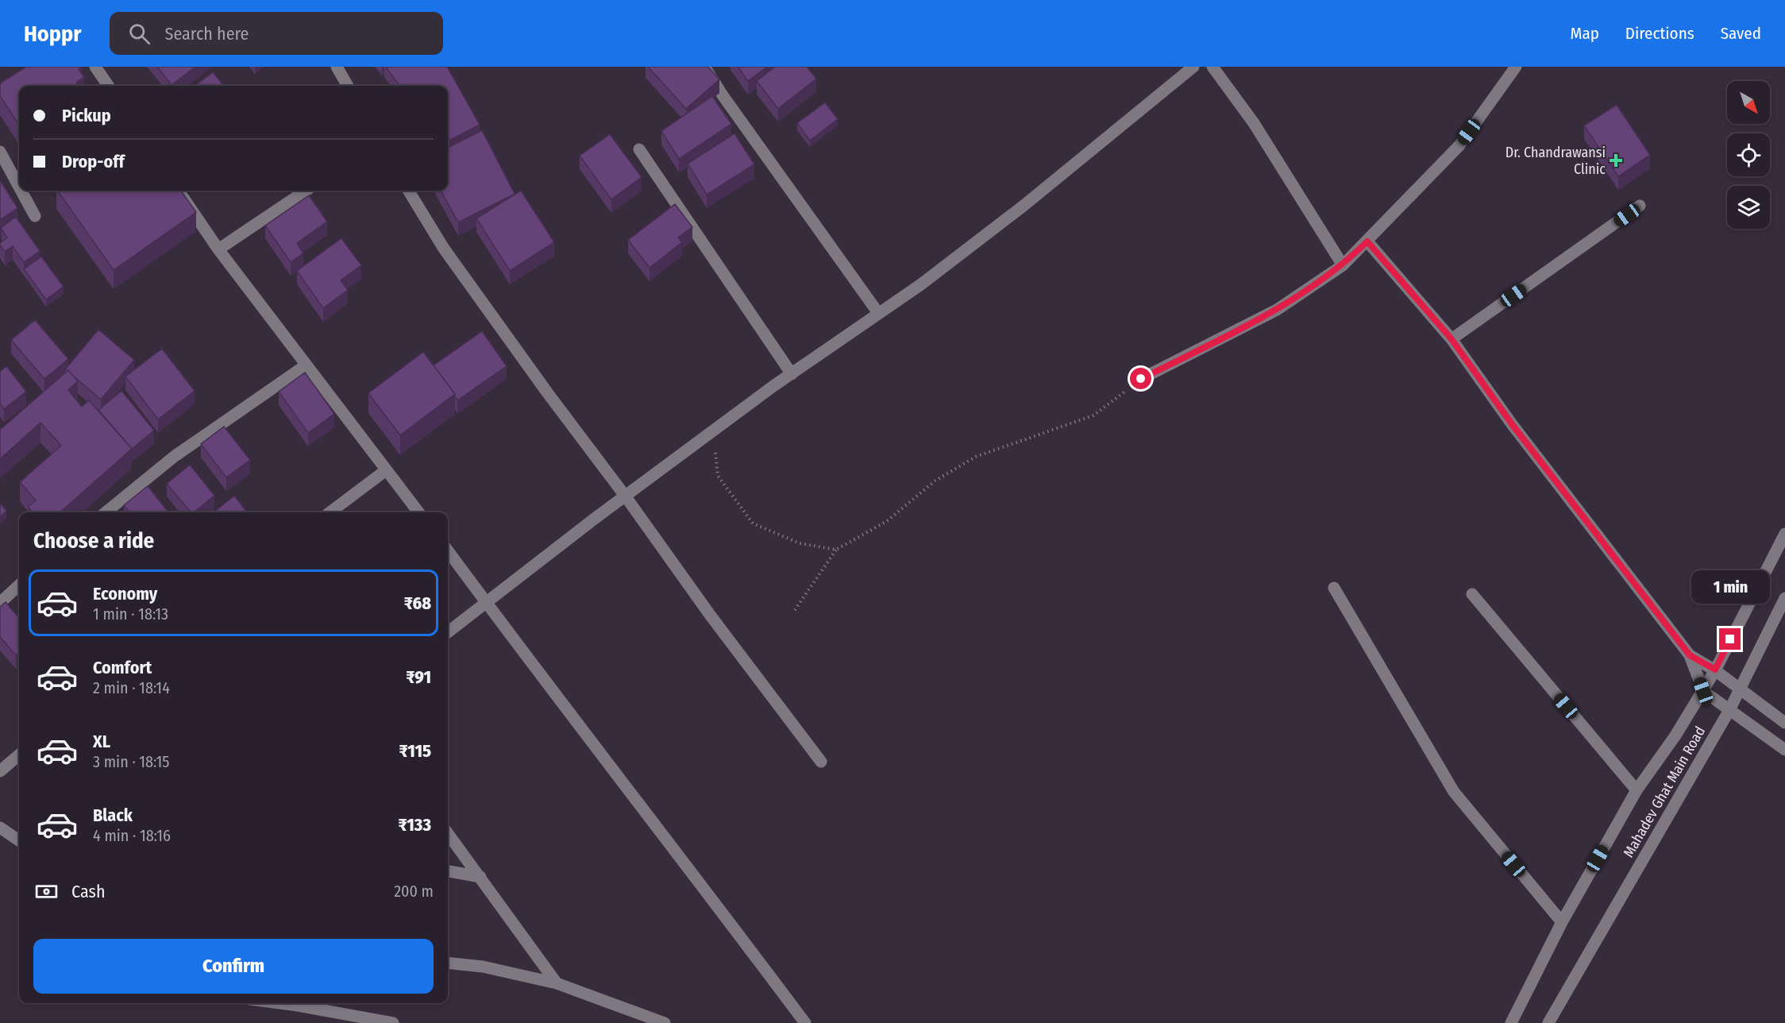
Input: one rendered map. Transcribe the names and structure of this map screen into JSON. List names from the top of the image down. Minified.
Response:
{"streets":{"street":["Mahadev Ghat Main Road"]},"places":{"health":["Dr. Chandrawansi Clinic"]},"north":"bottom right","page":{"header":"Hoppr","search":"Search here","nav":["Map","Directions","Saved"],"banner":["Pickup","Drop-off"],"heading":"Choose a ride","list":[{"name":"Economy","note":"1 min · 18:13","value":"₹68"},{"name":"Comfort","note":"2 min · 18:14","value":"₹91"},{"name":"XL","note":"3 min · 18:15","value":"₹115"},{"name":"Black","note":"4 min · 18:16","value":"₹133"}],"bubble":"1 min","pay":["Cash","200 m"],"buttons":"Confirm"}}
